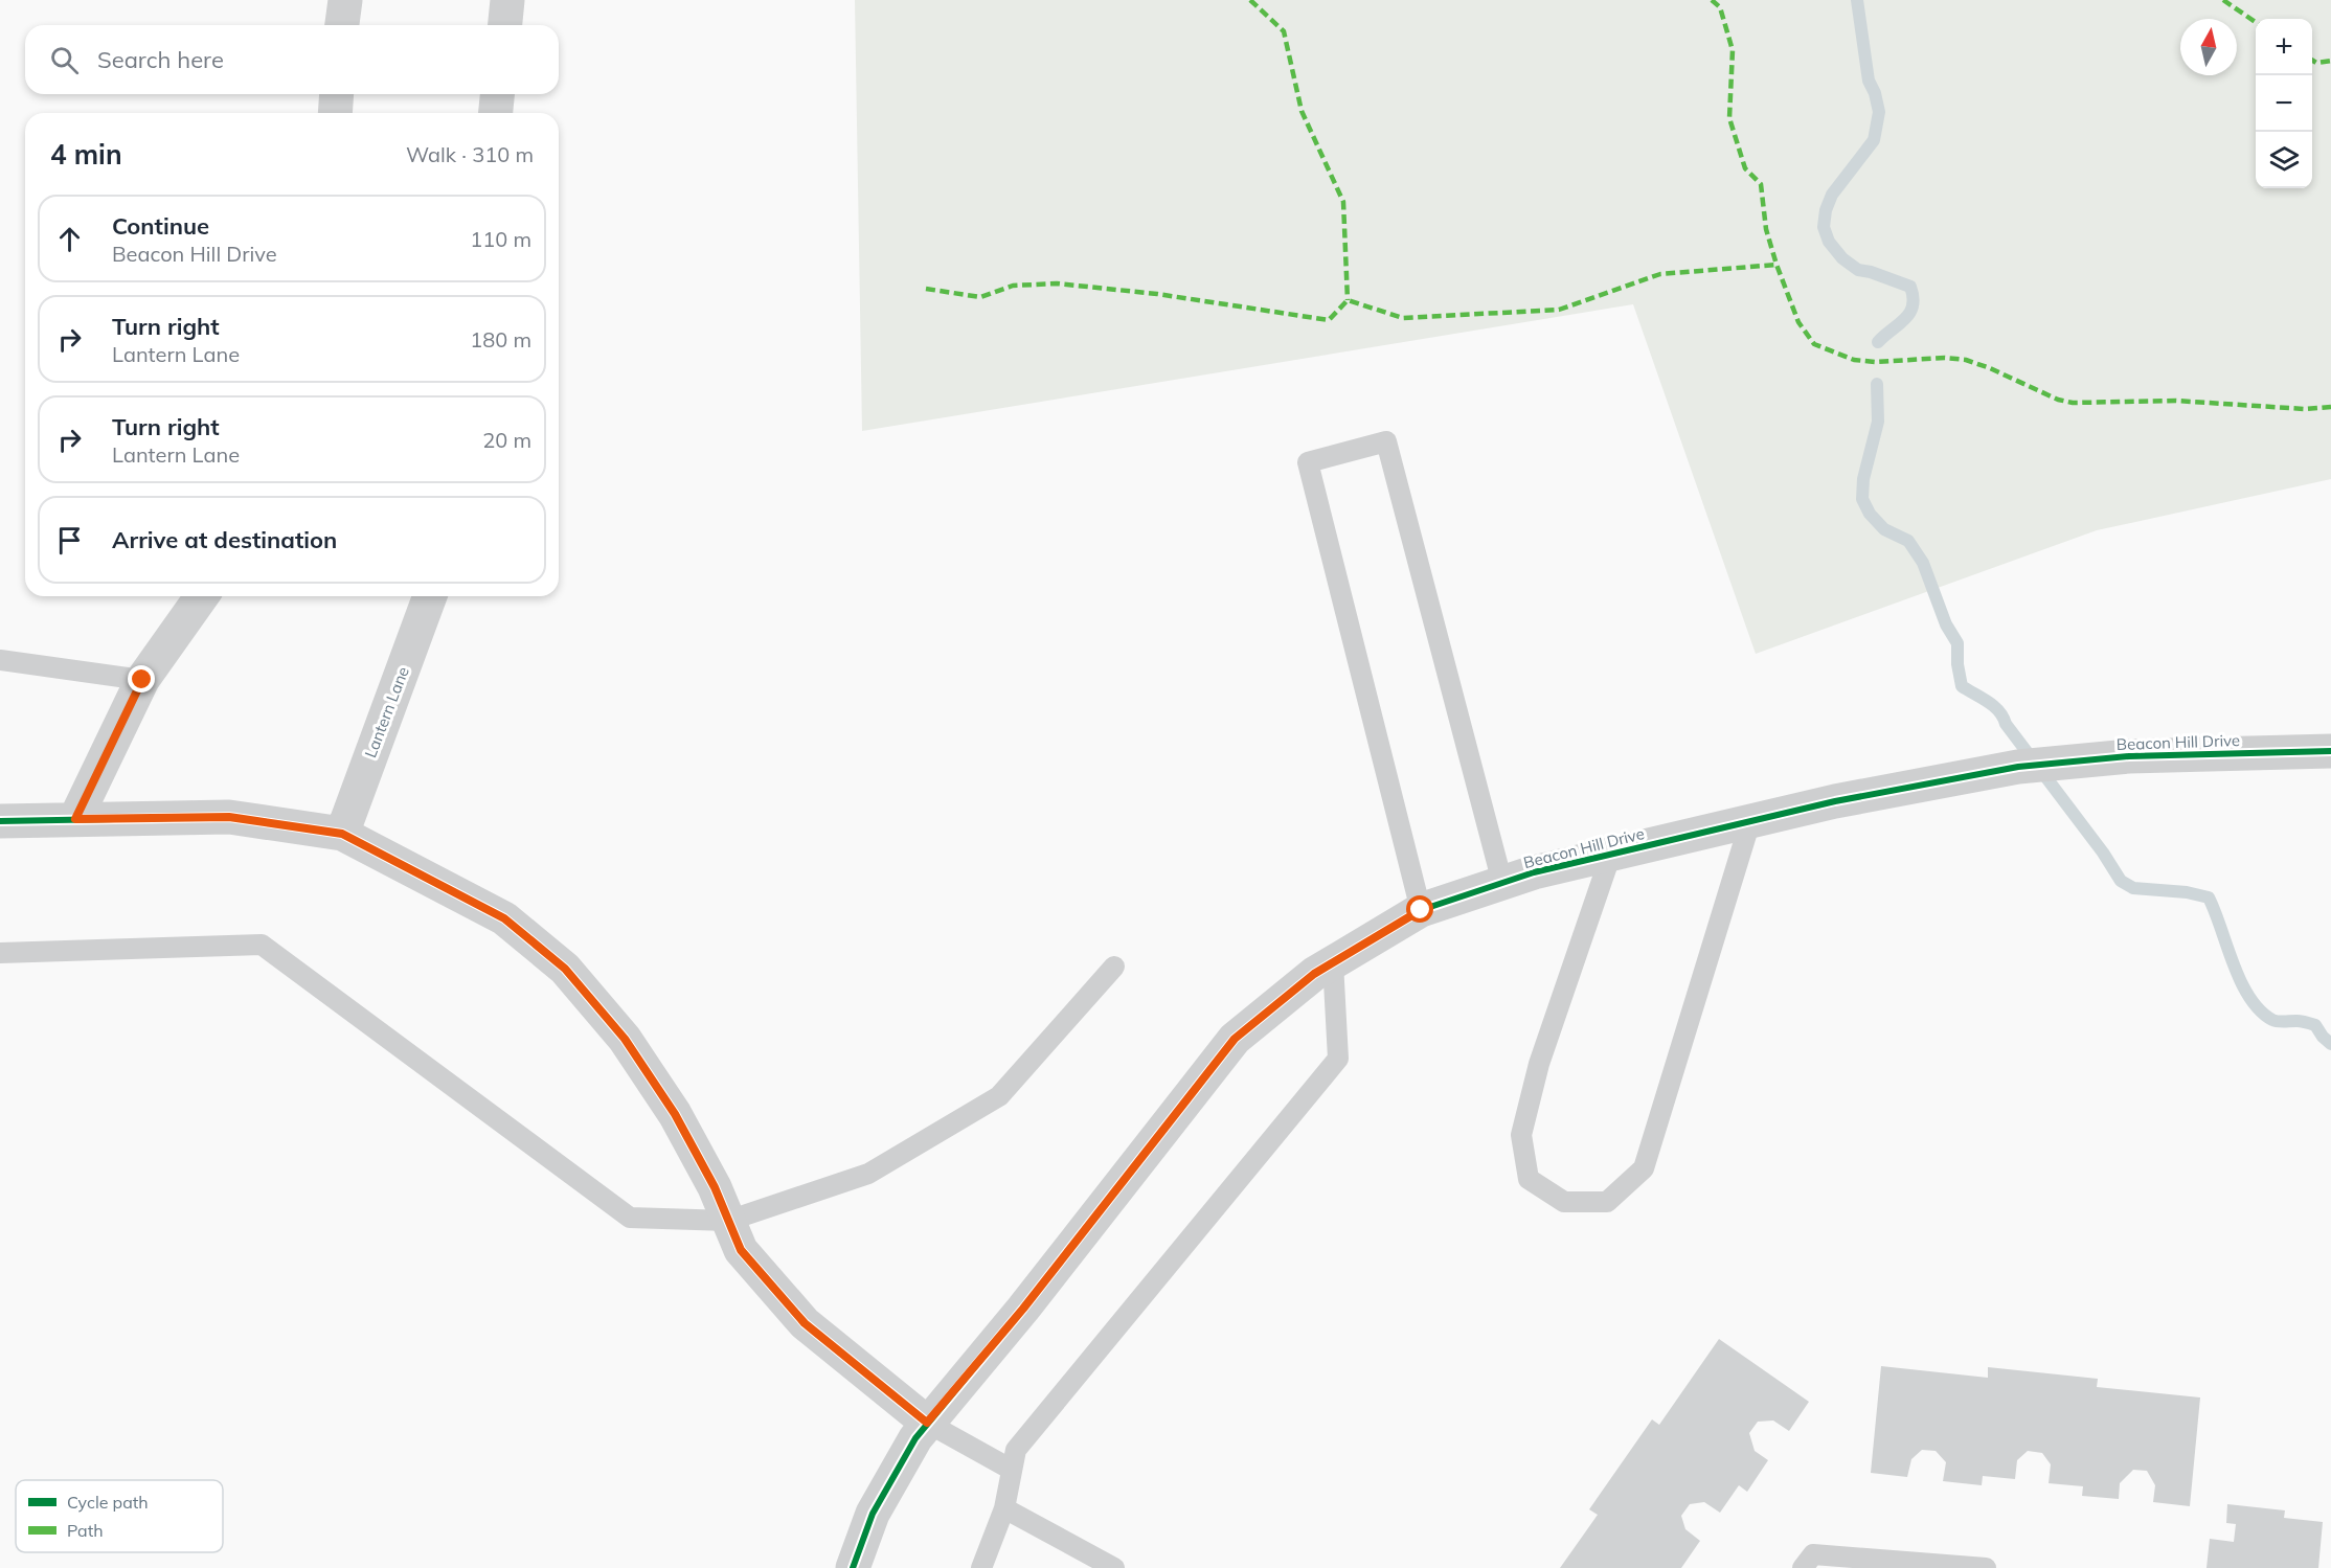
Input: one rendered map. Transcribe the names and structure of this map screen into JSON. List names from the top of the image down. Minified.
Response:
{"streets":{"street":["Lantern Lane","Beacon Hill Drive"]},"legend":["Cycle path","Path"],"north":"top","page":{"map_buttons":["+","−"],"search":"Search here","heading":["4 min","Walk · 310 m"],"list":[["Continue","Beacon Hill Drive","110 m"],["Turn right","Lantern Lane","180 m"],["Turn right","Lantern Lane","20 m"],"Arrive at destination"]}}
